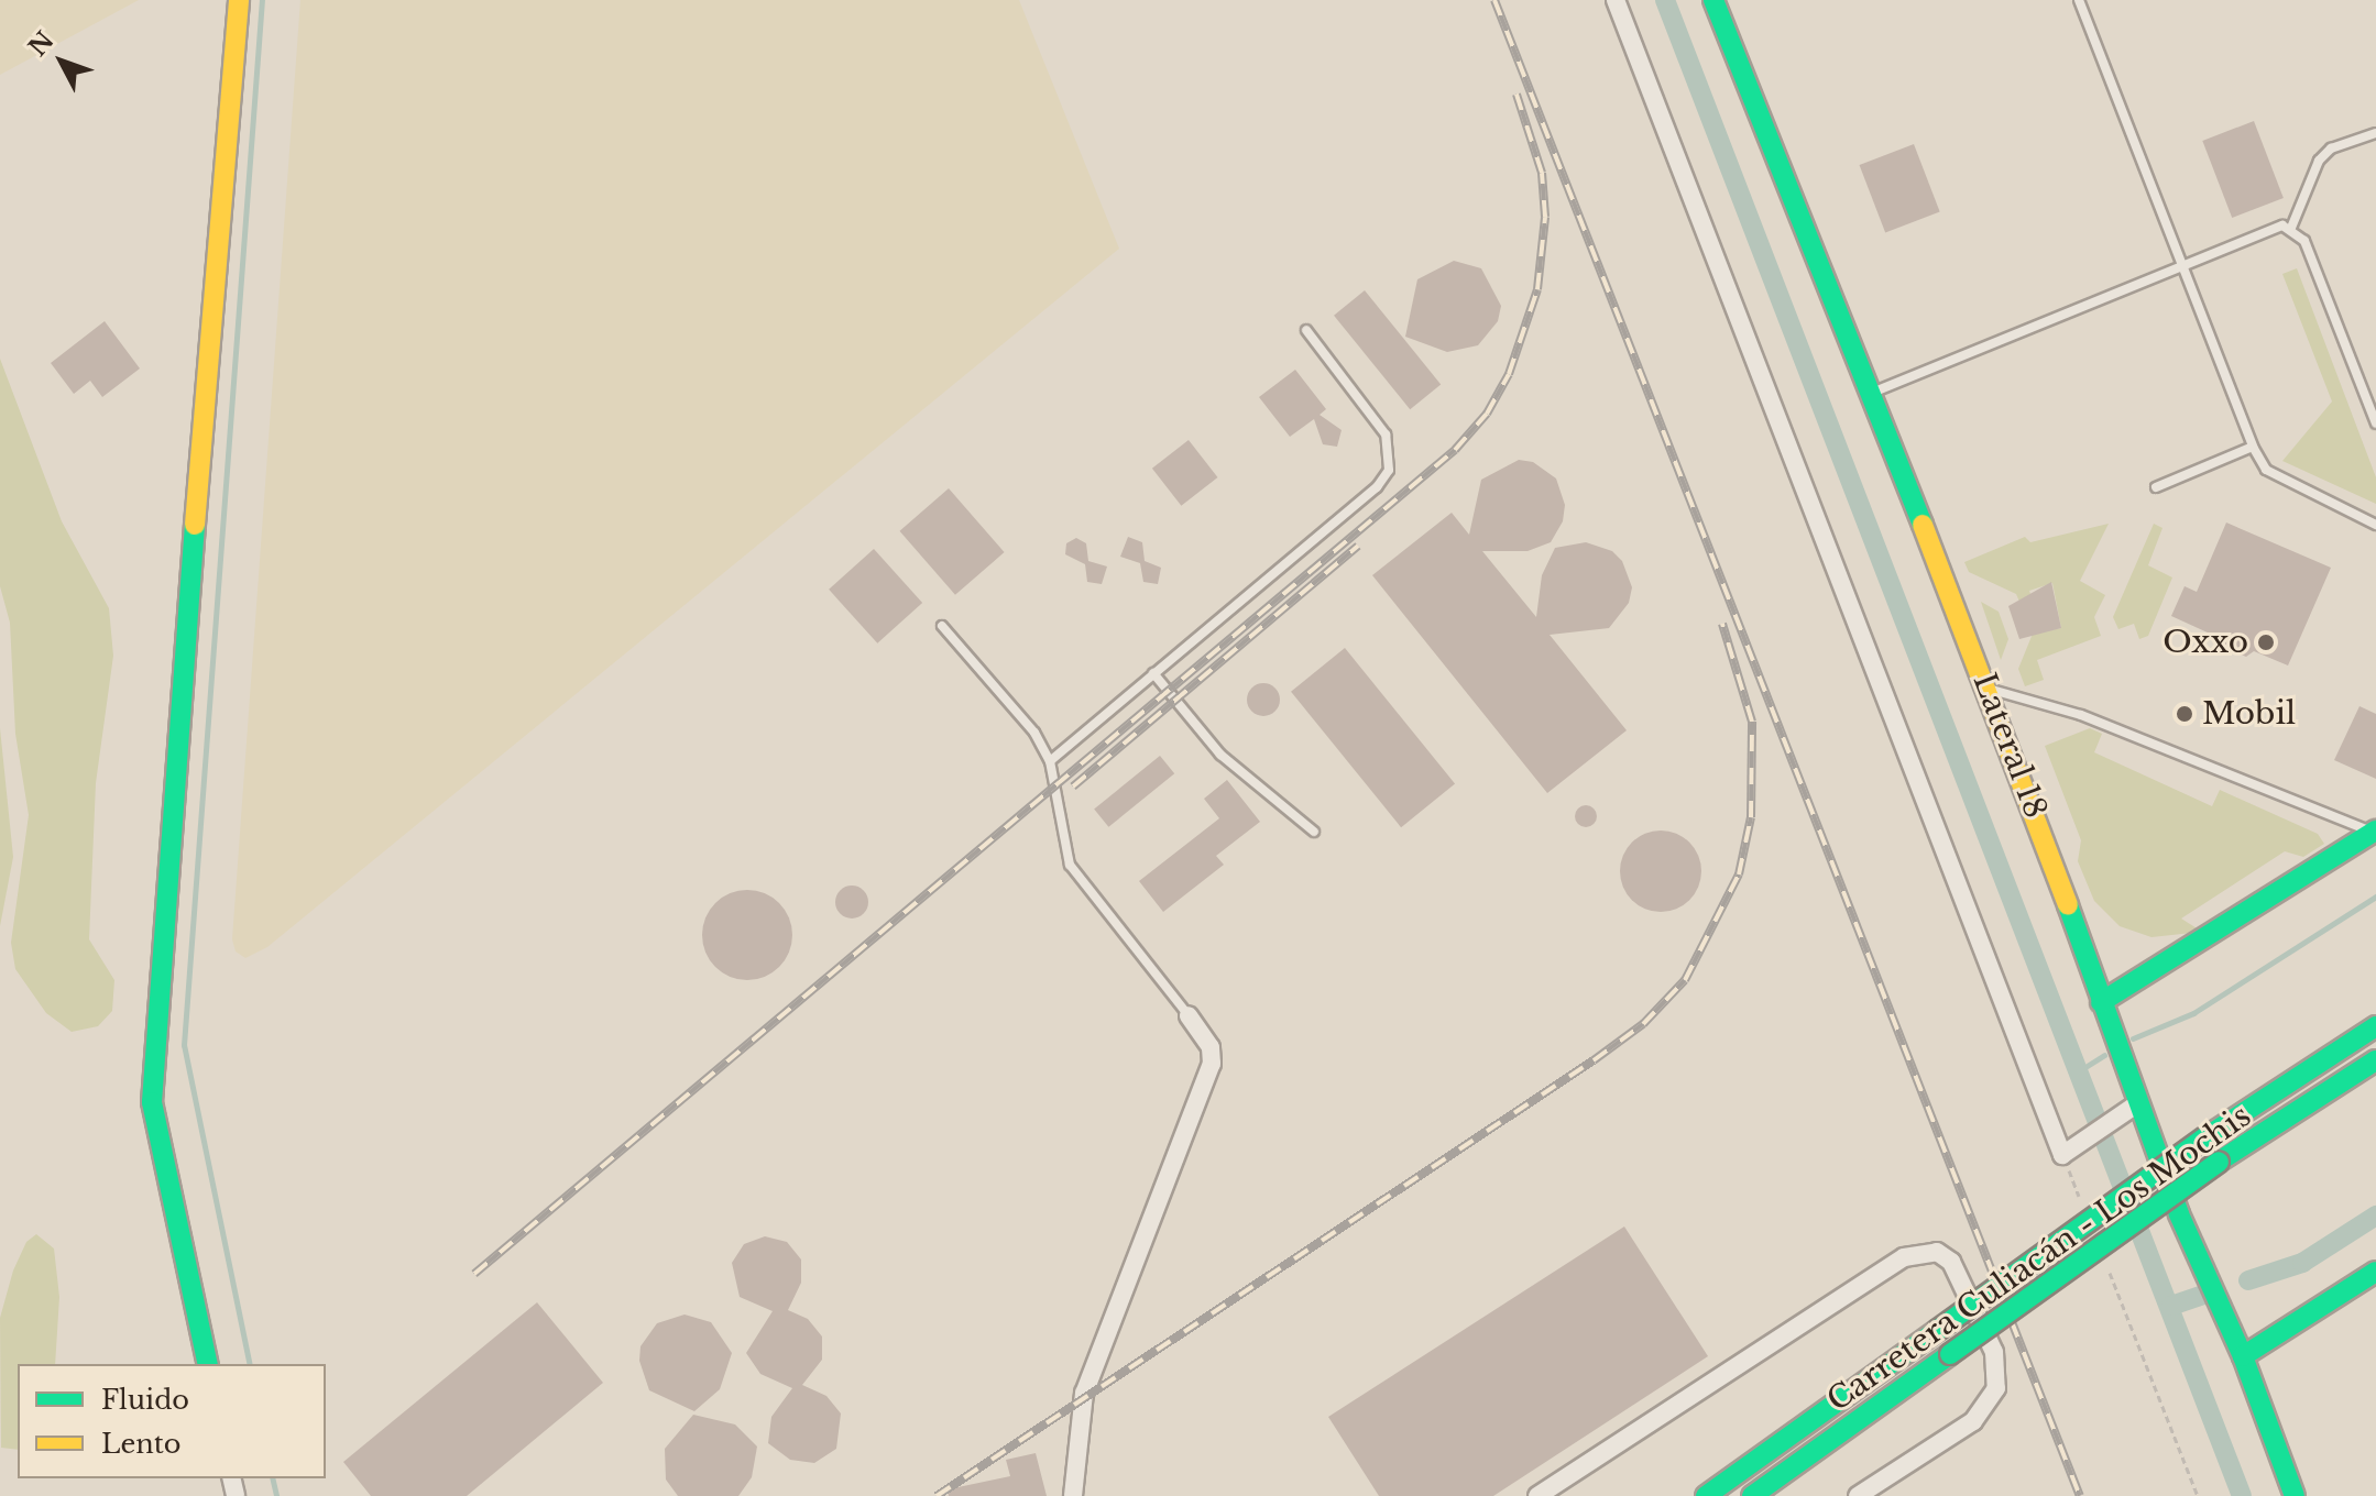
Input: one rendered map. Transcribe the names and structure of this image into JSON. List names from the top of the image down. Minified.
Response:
{"streets":{"main road":["Lateral 18","Carretera Culiacán - Los Mochis"]},"places":["Oxxo","Mobil"],"legend":["Fluido","Lento"],"north":"top left"}
